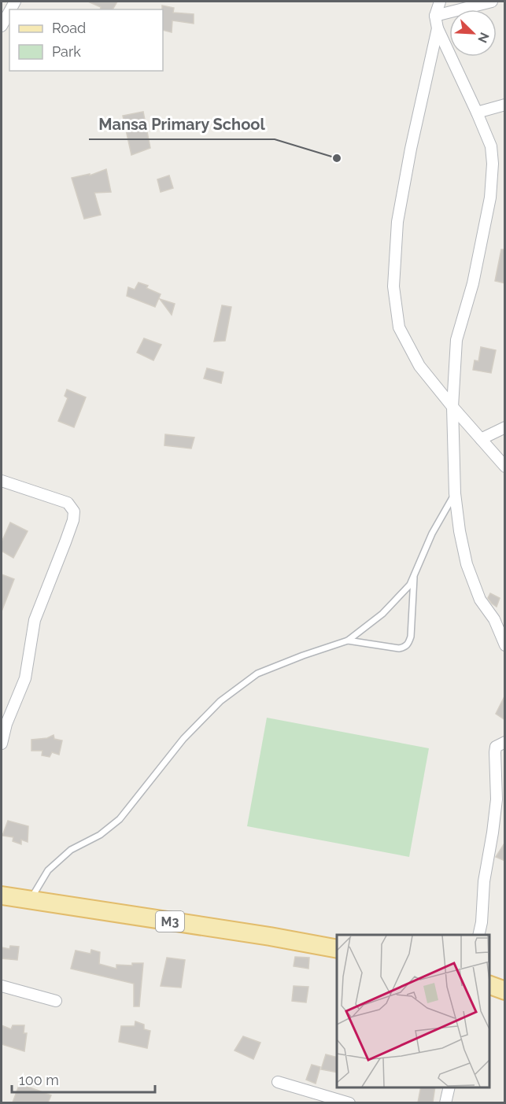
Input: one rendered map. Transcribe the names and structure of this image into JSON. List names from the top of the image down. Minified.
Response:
{"streets":{"main road":["M3"]},"places":["Mansa Primary School"],"legend":["Road","Park"],"scale_bar":"100 m","north":"bottom right"}
